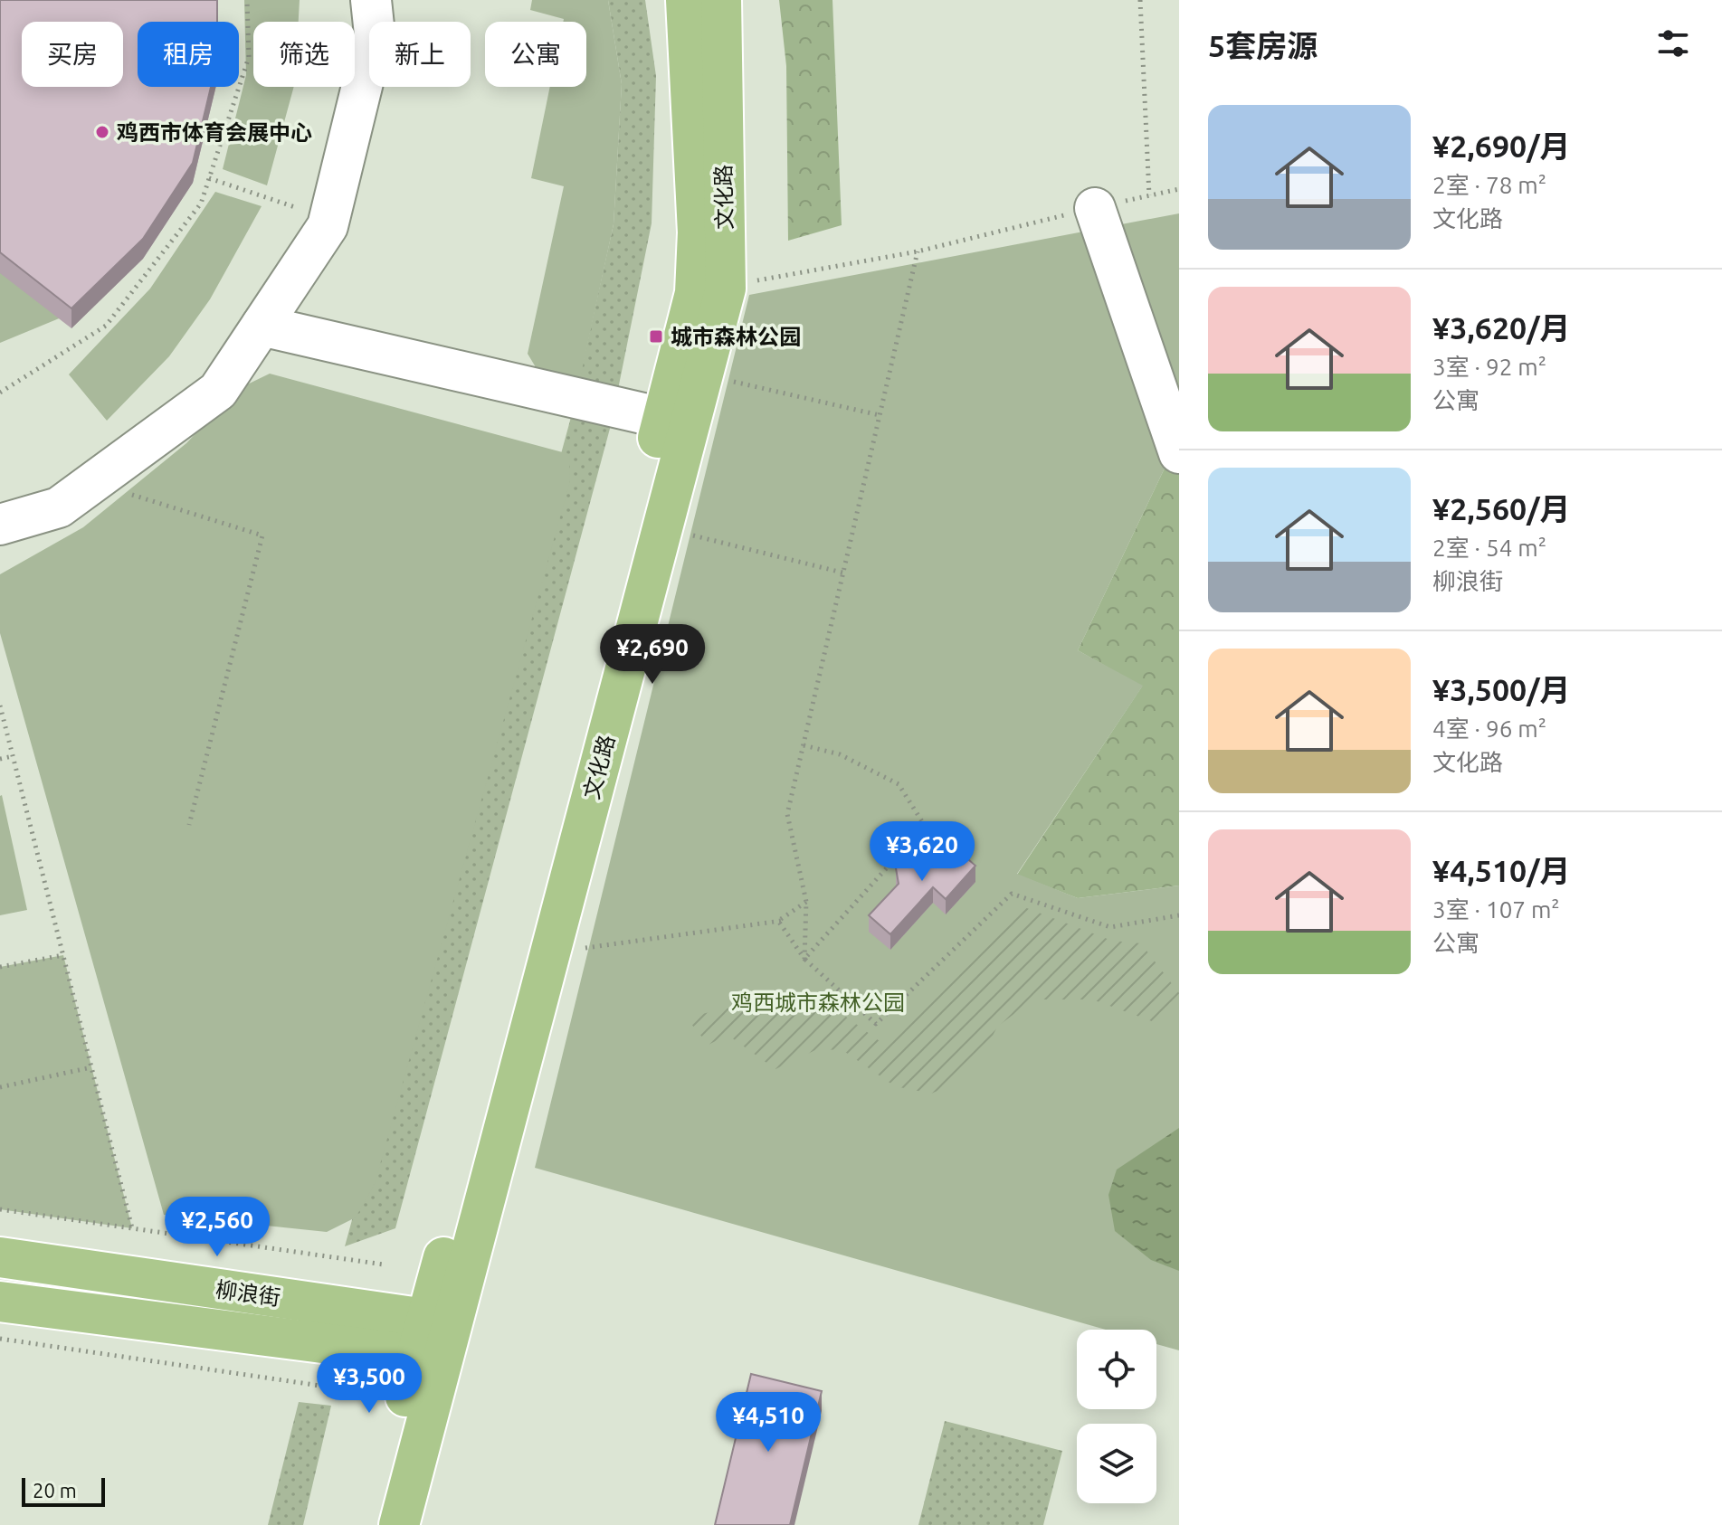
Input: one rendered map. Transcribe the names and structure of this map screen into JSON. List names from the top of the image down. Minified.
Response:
{"streets":{"main road":["文化路","柳浪街"]},"crossings":[["文化路","柳浪街"]],"parks":["鸡西城市森林公园"],"places":{"other":["鸡西市体育会展中心"],"transit":["城市森林公园"]},"scale_bar":"20 m","page":{"heading":"5套房源","chip":["买房","租房","筛选","新上","公寓"],"list":[{"name":"¥2,690/月","note":"2室 · 78 m² · 文化路"},{"name":"¥3,620/月","note":"3室 · 92 m² · 公寓"},{"name":"¥2,560/月","note":"2室 · 54 m² · 柳浪街"},{"name":"¥3,500/月","note":"4室 · 96 m² · 文化路"},{"name":"¥4,510/月","note":"3室 · 107 m² · 公寓"}],"price":["¥2,690","¥3,620","¥2,560","¥3,500","¥4,510"],"scale":"20 m"}}
